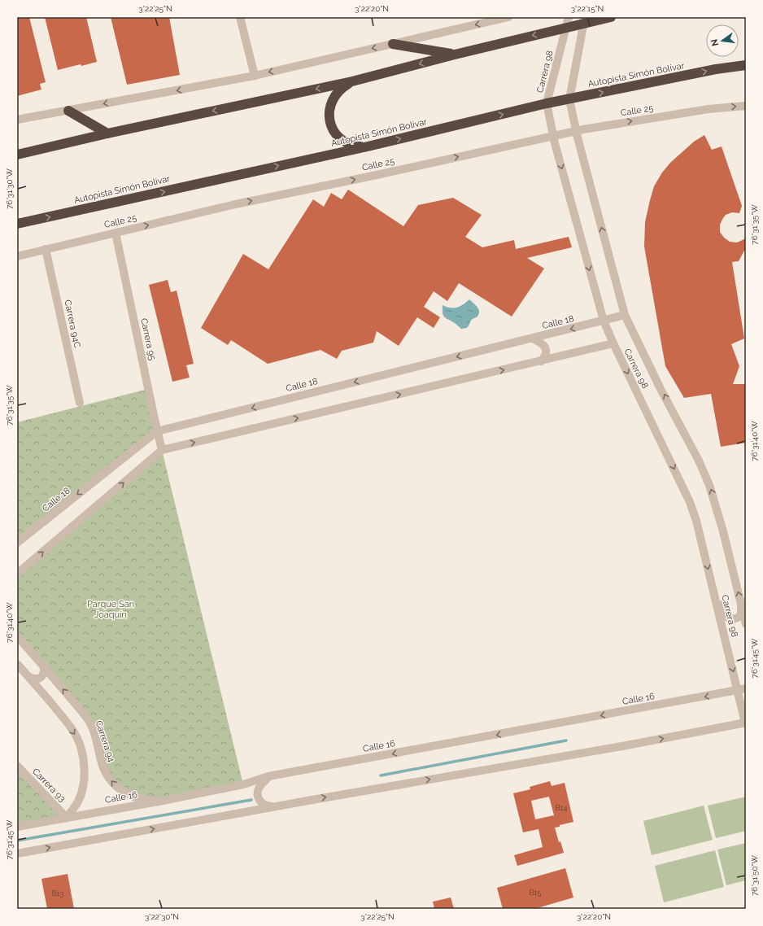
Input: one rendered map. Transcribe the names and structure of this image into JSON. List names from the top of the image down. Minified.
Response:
{"streets":{"highway":["Autopista Simón Bolívar"],"street":["Carrera 98","Calle 25","Calle 18","Carrera 94C","Carrera 95","Calle 16","Carrera 94","Carrera 93"]},"crossings":[["Carrera 98","Autopista Simón Bolívar"],["Carrera 98","Calle 25"],["Carrera 98","Calle 18"],["Carrera 98","Calle 16"],["Calle 25","Carrera 94C"],["Calle 25","Carrera 95"],["Calle 18","Carrera 95"],["Calle 16","Carrera 94"],["Calle 16","Carrera 93"]],"one_way":["Calle 25","Carrera 94"],"parks":["Parque San Joaquín"],"house_numbers":["B14","B15","B13"],"north":"left","coordinates":["3°22'25\"N","3°22'20\"N","3°22'15\"N","76°31'30\"W","76°31'35\"W","76°31'40\"W","76°31'45\"W","76°31'50\"W","3°22'30\"N"]}
